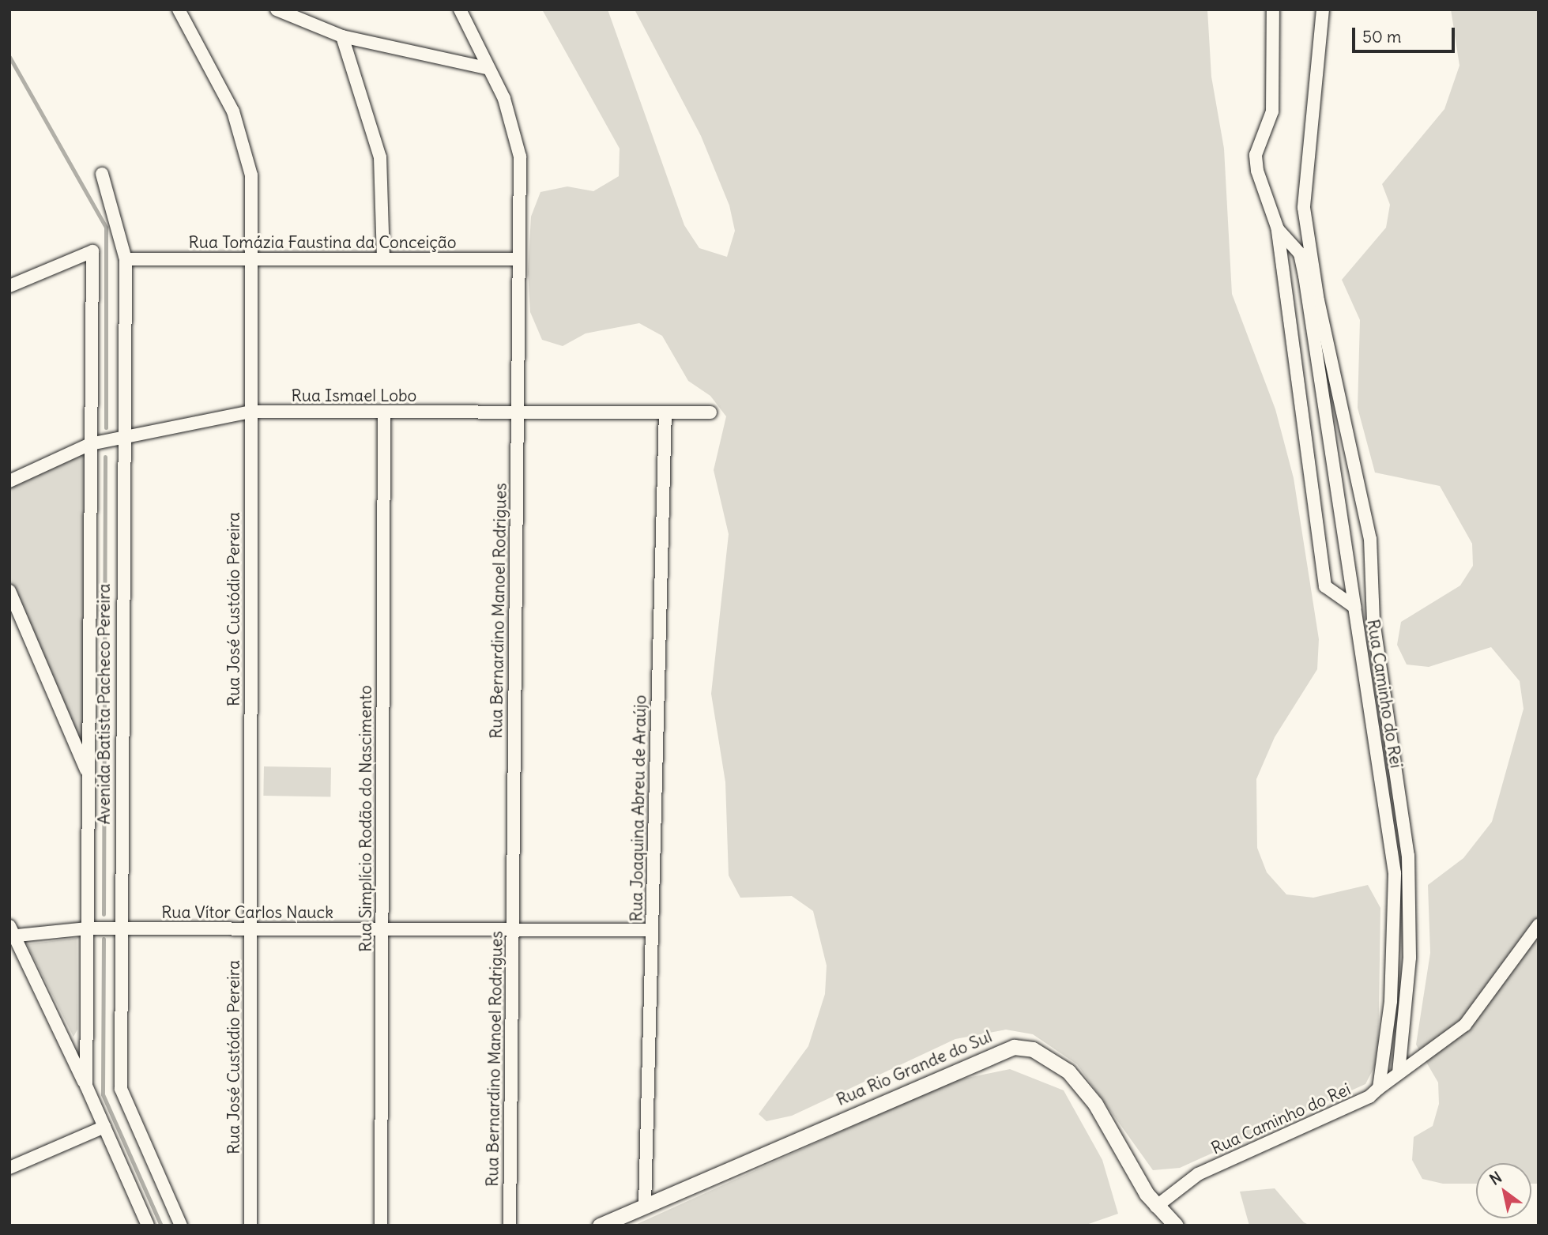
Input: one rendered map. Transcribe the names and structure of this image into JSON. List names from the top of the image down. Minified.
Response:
{"streets":{"street":["Rua Tomázia Faustina da Conceição","Rua Ismael Lobo","Rua José Custódio Pereira","Rua Bernardino Manoel Rodrigues","Rua Caminho do Rei","Avenida Batista Pacheco Pereira","Rua Joaquina Abreu de Araújo","Rua Simplício Rodão do Nascimento","Rua Vítor Carlos Nauck","Rua Rio Grande do Sul"]},"crossings":[["Rua Tomázia Faustina da Conceição","Rua José Custódio Pereira"],["Rua Tomázia Faustina da Conceição","Rua Bernardino Manoel Rodrigues"],["Rua Tomázia Faustina da Conceição","Avenida Batista Pacheco Pereira"],["Rua Ismael Lobo","Rua José Custódio Pereira"],["Rua Ismael Lobo","Rua Bernardino Manoel Rodrigues"],["Rua Ismael Lobo","Avenida Batista Pacheco Pereira"],["Rua Ismael Lobo","Rua Joaquina Abreu de Araújo"],["Rua Ismael Lobo","Rua Simplício Rodão do Nascimento"],["Rua José Custódio Pereira","Rua Vítor Carlos Nauck"],["Rua Bernardino Manoel Rodrigues","Rua Vítor Carlos Nauck"],["Rua Caminho do Rei","Rua Rio Grande do Sul"],["Avenida Batista Pacheco Pereira","Rua Vítor Carlos Nauck"],["Rua Joaquina Abreu de Araújo","Rua Vítor Carlos Nauck"],["Rua Joaquina Abreu de Araújo","Rua Rio Grande do Sul"],["Rua Simplício Rodão do Nascimento","Rua Vítor Carlos Nauck"]],"scale_bar":"50 m","north":"top left"}
